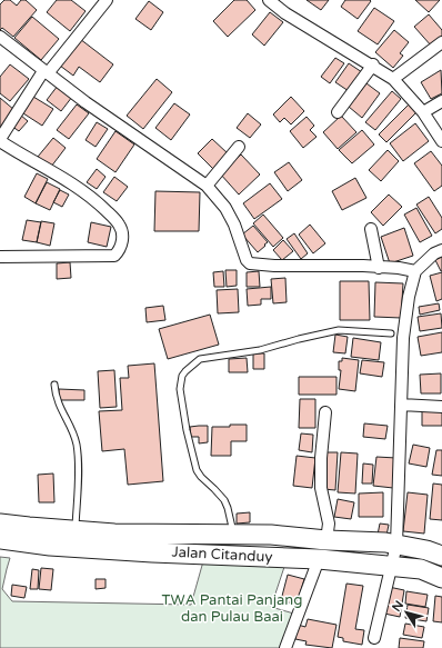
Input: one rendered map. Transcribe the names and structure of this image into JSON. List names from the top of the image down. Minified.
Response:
{"streets":{"main road":["Jalan Citanduy"]},"parks":["TWA Pantai Panjang dan Pulau Baai"],"north":"top left"}
